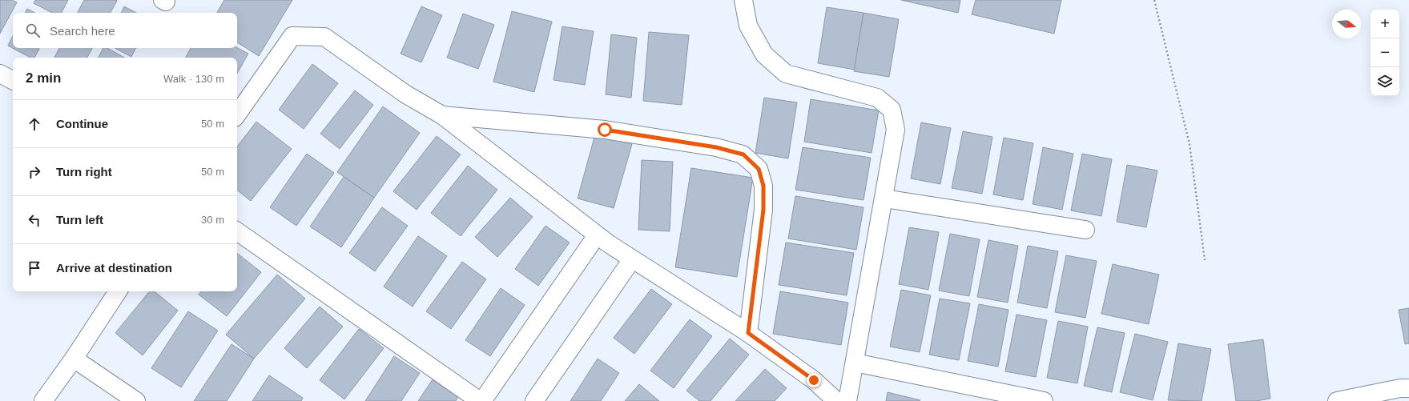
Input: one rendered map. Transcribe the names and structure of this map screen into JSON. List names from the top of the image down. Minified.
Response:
{"north":"right","page":{"map_buttons":["+","−"],"search":"Search here","heading":["2 min","Walk · 130 m"],"list":[["Continue","50 m"],["Turn right","50 m"],["Turn left","30 m"],"Arrive at destination"]}}
